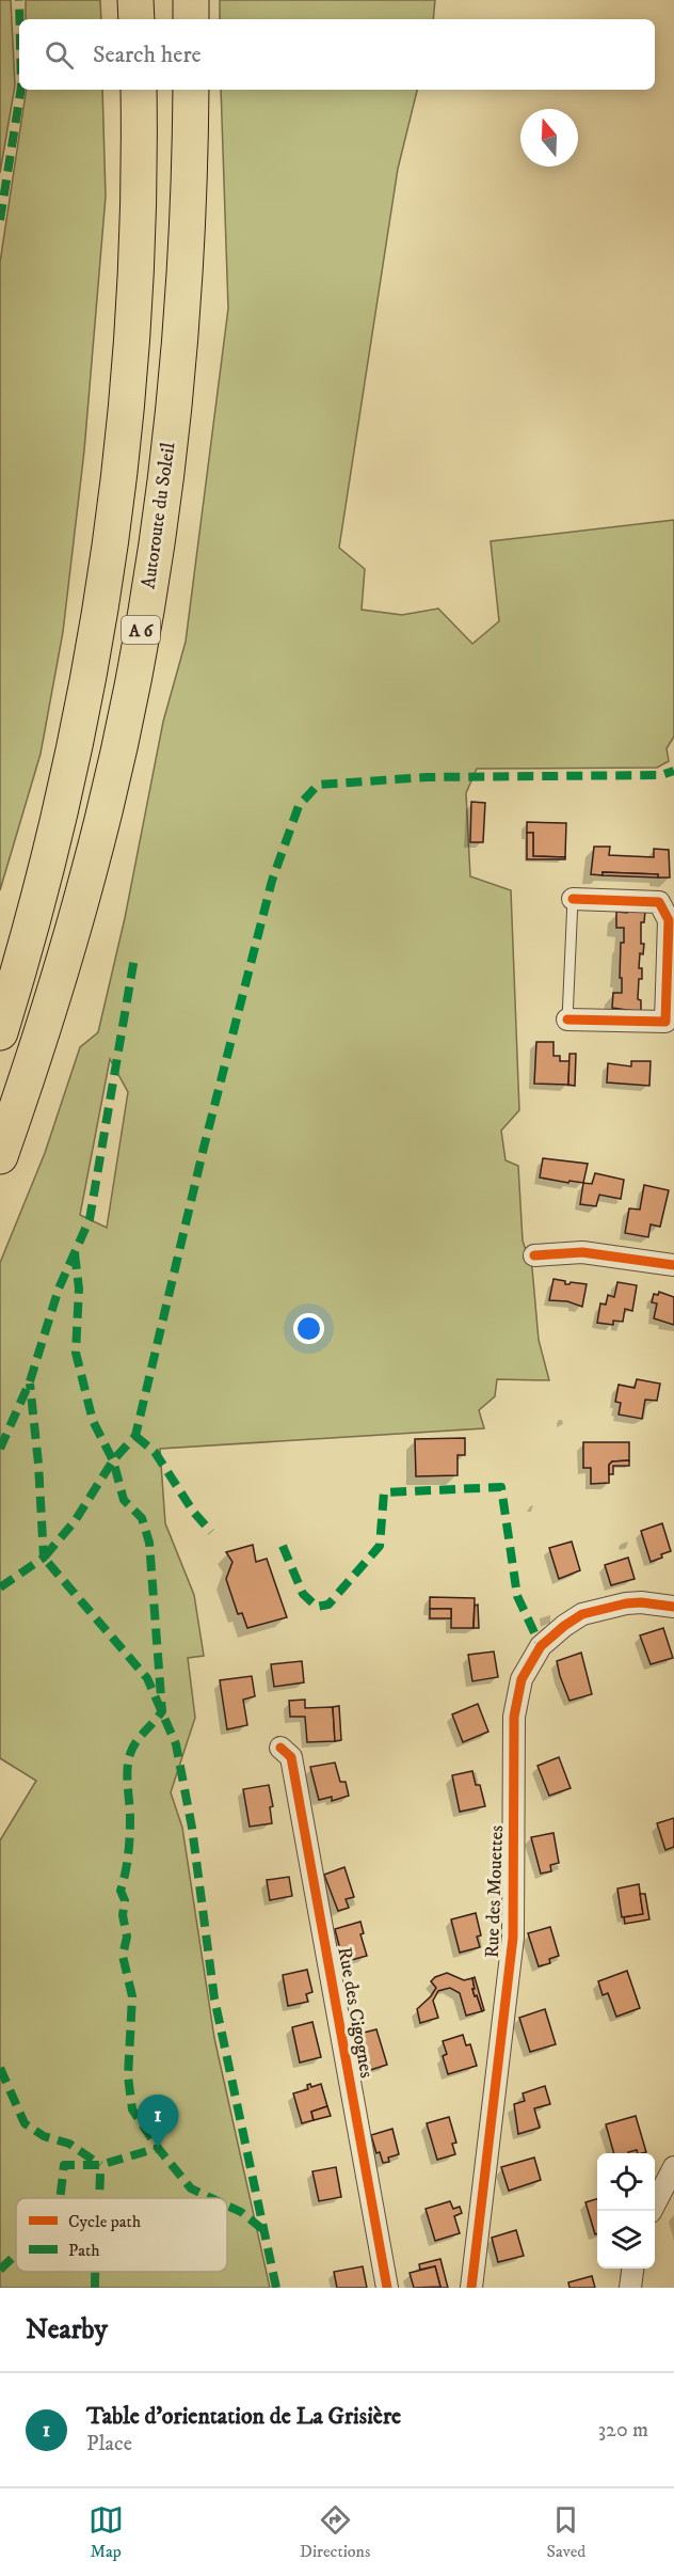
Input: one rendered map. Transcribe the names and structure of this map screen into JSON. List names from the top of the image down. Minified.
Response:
{"streets":{"highway":["Autoroute du Soleil","A 6"],"street":["Rue des Mouettes","Rue des Cigognes"]},"legend":["Cycle path","Path"],"north":"top","page":{"search":"Search here","pins":"1","heading":"Nearby","list":[{"mark":"1","name":"Table d'orientation de La Grisière","note":"Place","value":"320 m"}],"nav":["Map","Directions","Saved"]}}
